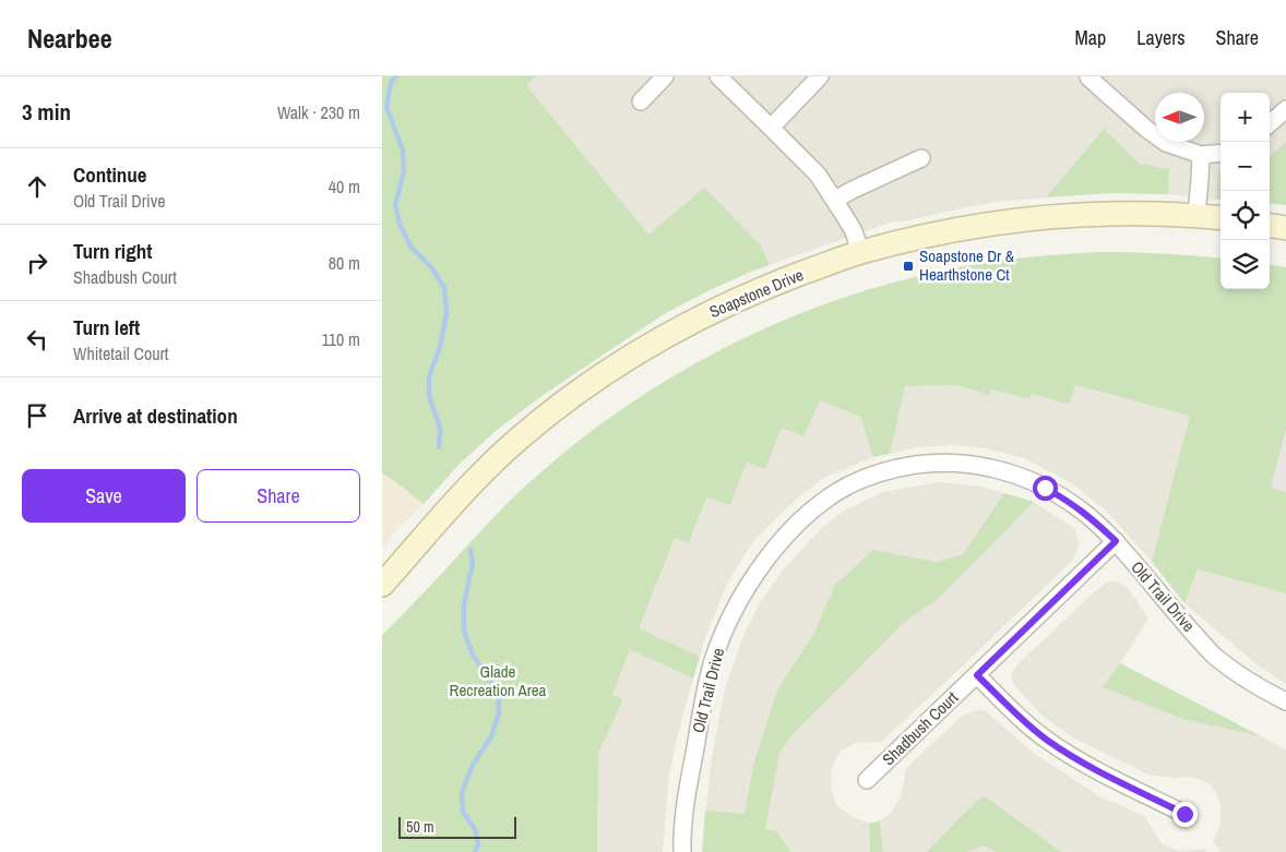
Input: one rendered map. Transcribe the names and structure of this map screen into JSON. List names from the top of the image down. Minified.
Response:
{"streets":{"street":["Soapstone Drive","Old Trail Drive","Shadbush Court"]},"crossings":[["Old Trail Drive","Shadbush Court"]],"parks":["Glade Recreation Area"],"places":{"transit":["Soapstone Dr & Hearthstone Ct"]},"scale_bar":"50 m","north":"left","page":{"header":"Nearbee","nav":["Map","Layers","Share"],"heading":["3 min","Walk · 230 m"],"map_buttons":["+","−"],"list":[["Continue","Old Trail Drive","40 m"],["Turn right","Shadbush Court","80 m"],["Turn left","Whitetail Court","110 m"],"Arrive at destination"],"buttons":["Save","Share"],"scale":"50 m"}}
